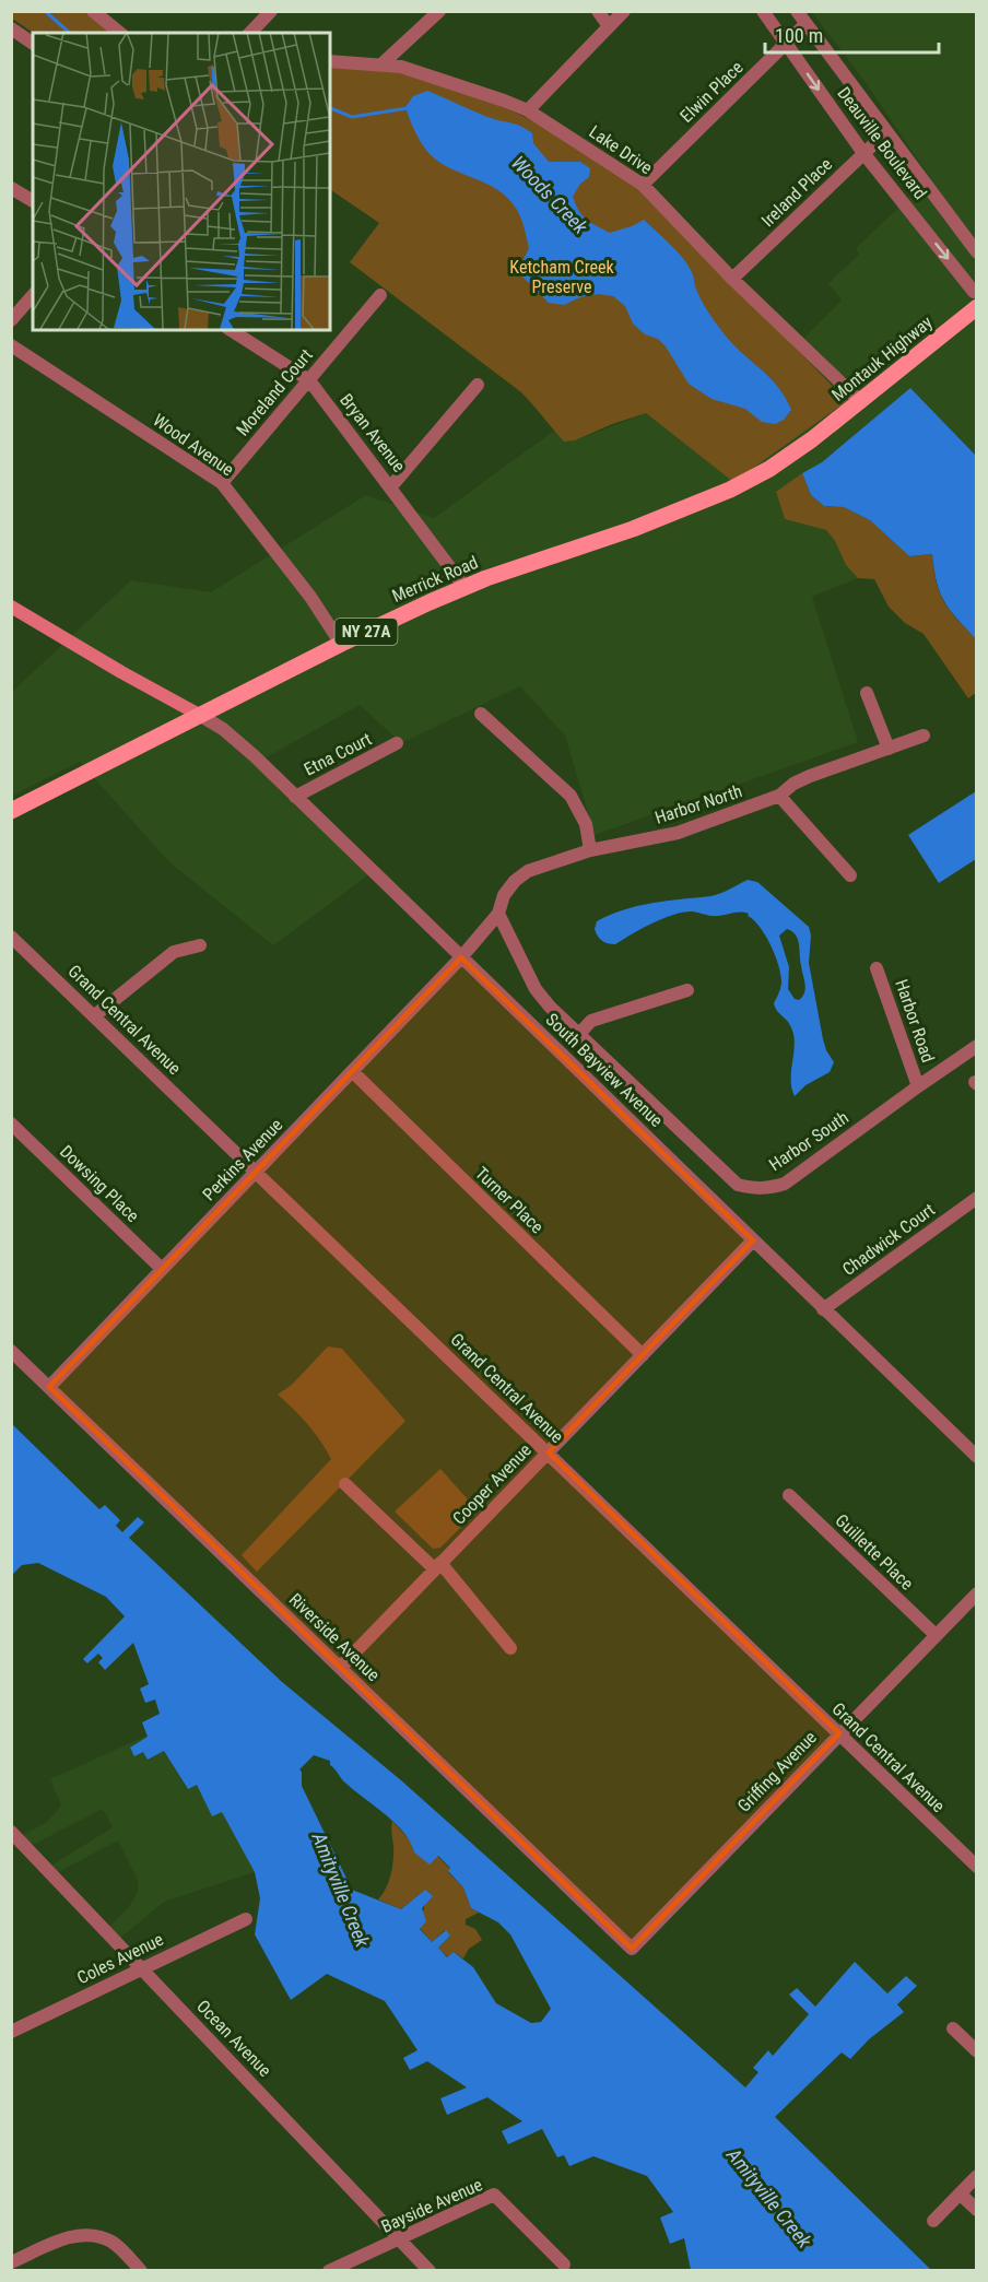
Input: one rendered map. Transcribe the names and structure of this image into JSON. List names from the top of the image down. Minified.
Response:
{"streets":{"main road":["Montauk Highway","Merrick Road","NY 27A"],"street":["Elwin Place","Deauville Boulevard","Lake Drive","Ireland Place","Moreland Court","Bryan Avenue","Wood Avenue","Etna Court","Harbor North","Grand Central Avenue","Harbor Road","South Bayview Avenue","Harbor South","Perkins Avenue","Dowsing Place","Turner Place","Chadwick Court","Cooper Avenue","Guillette Place","Riverside Avenue","Griffing Avenue","Coles Avenue","Ocean Avenue","Bayside Avenue"]},"crossings":[["Elwin Place","Deauville Boulevard"],["Elwin Place","Lake Drive"],["Deauville Boulevard","Ireland Place"],["Lake Drive","Ireland Place"],["Lake Drive","Montauk Highway"],["Montauk Highway","Merrick Road"],["Moreland Court","Bryan Avenue"],["Moreland Court","Wood Avenue"],["Bryan Avenue","Merrick Road"],["Wood Avenue","Merrick Road"],["Merrick Road","South Bayview Avenue"],["Etna Court","South Bayview Avenue"],["Harbor North","South Bayview Avenue"],["Harbor North","Harbor South"],["Harbor North","Perkins Avenue"],["Grand Central Avenue","Perkins Avenue"],["Grand Central Avenue","Cooper Avenue"],["Grand Central Avenue","Griffing Avenue"],["Harbor Road","Harbor South"],["South Bayview Avenue","Perkins Avenue"],["South Bayview Avenue","Chadwick Court"],["South Bayview Avenue","Cooper Avenue"],["Perkins Avenue","Dowsing Place"],["Perkins Avenue","Turner Place"],["Perkins Avenue","Riverside Avenue"],["Turner Place","Cooper Avenue"],["Cooper Avenue","Riverside Avenue"],["Guillette Place","Griffing Avenue"],["Riverside Avenue","Griffing Avenue"],["Coles Avenue","Ocean Avenue"],["Ocean Avenue","Bayside Avenue"]],"water":["Woods Creek","Amityville Creek"],"parks":["Ketcham Creek Preserve"],"scale_bar":"100 m"}
